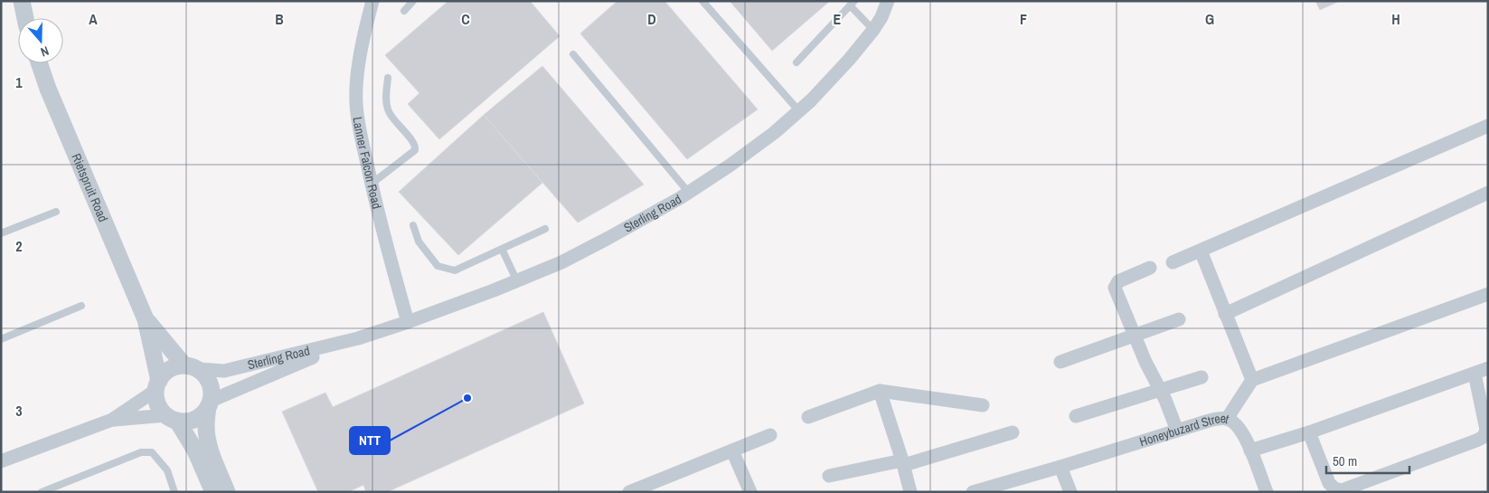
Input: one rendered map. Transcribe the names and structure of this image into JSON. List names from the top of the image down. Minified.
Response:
{"streets":{"street":["Lanner Falcon Road","Rietspruit Road","Sterling Road","Honeybuzard Street"]},"crossings":[["Lanner Falcon Road","Sterling Road"],["Rietspruit Road","Sterling Road"]],"places":["NTT"],"scale_bar":"50 m","north":"bottom","grid":{"columns":["A","B","C","D","E","F","G","H"],"rows":["1","2","3"]}}
